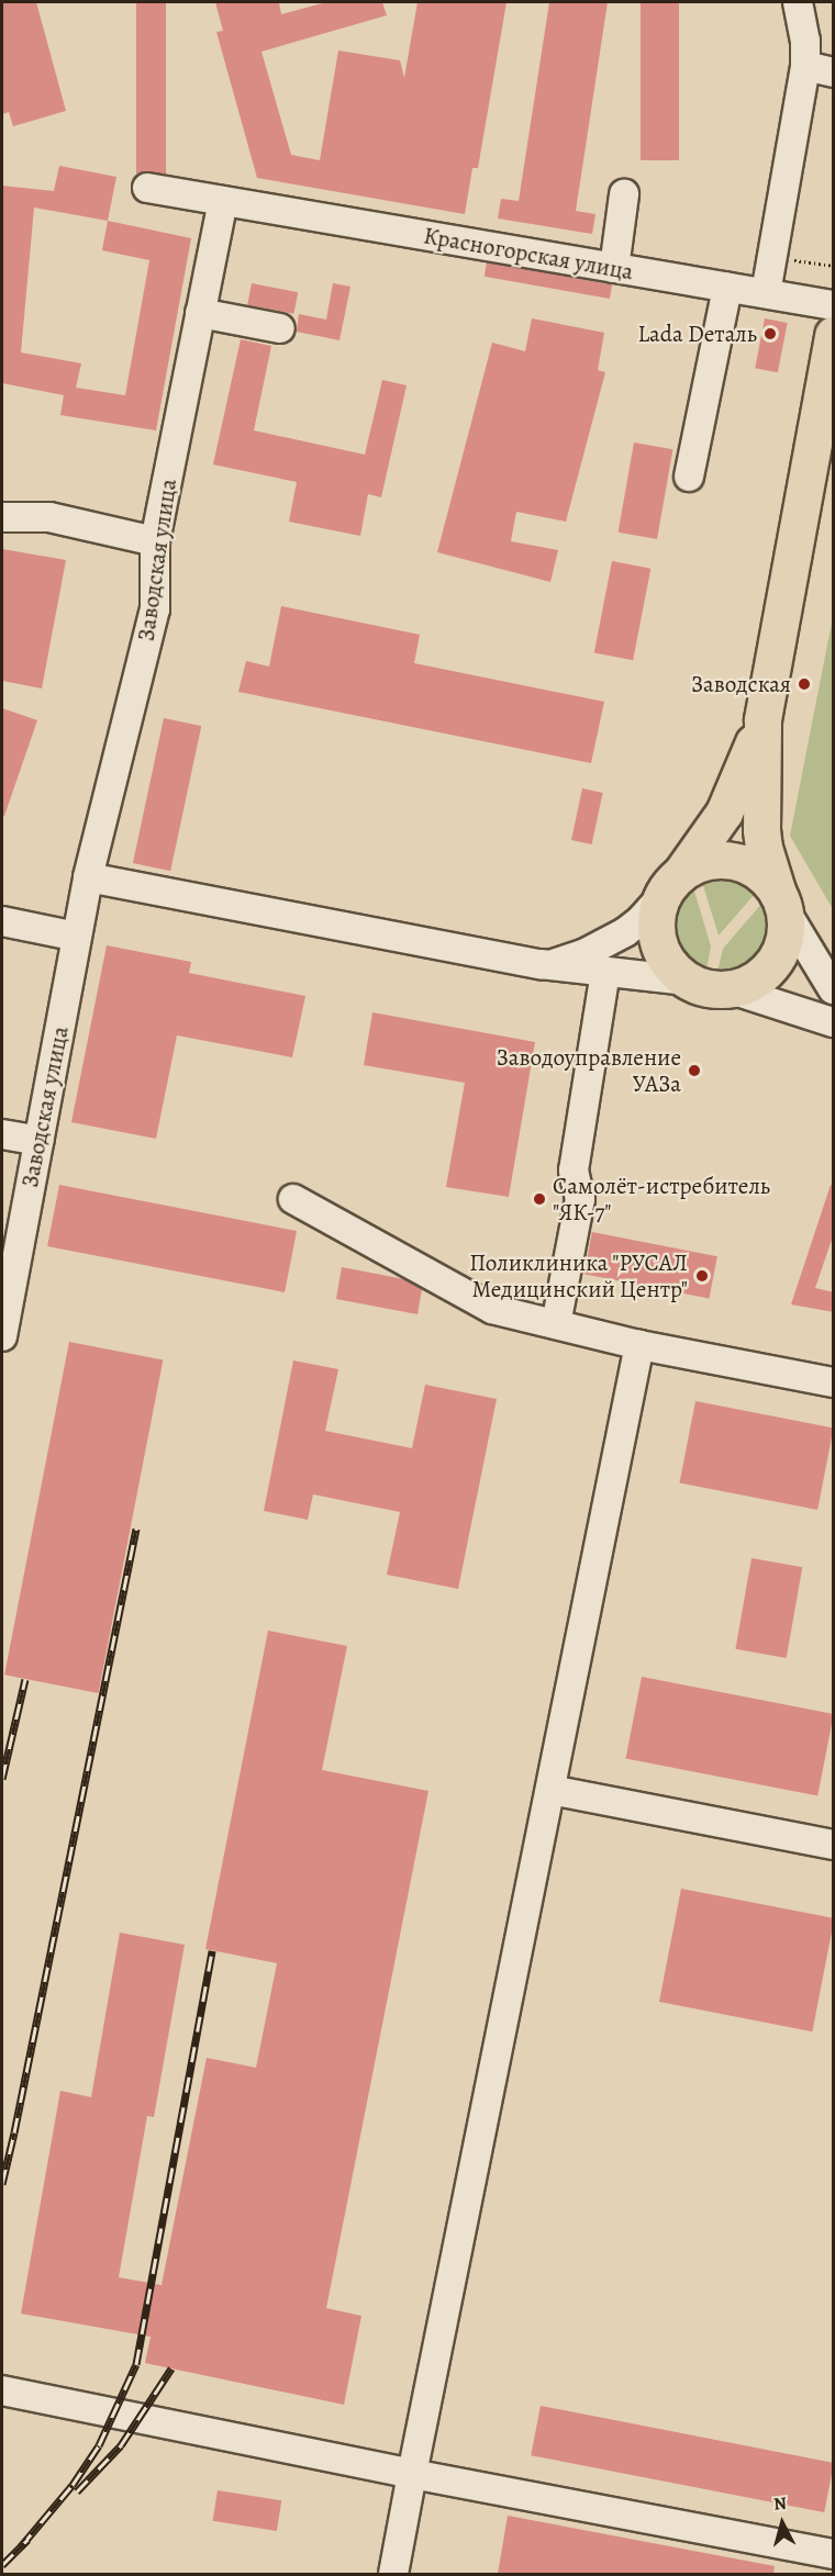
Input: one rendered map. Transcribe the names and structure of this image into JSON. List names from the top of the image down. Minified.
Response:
{"streets":{"street":["Красногорская улица","Заводская улица"]},"crossings":[["Красногорская улица","Заводская улица"]],"places":["Lada Dеталь","Заводская","Заводоуправление УАЗа","Самолёт-истребитель \"ЯК-7\"","Поликлиника \"РУСАЛ Медицинский Центр\""],"north":"top"}
